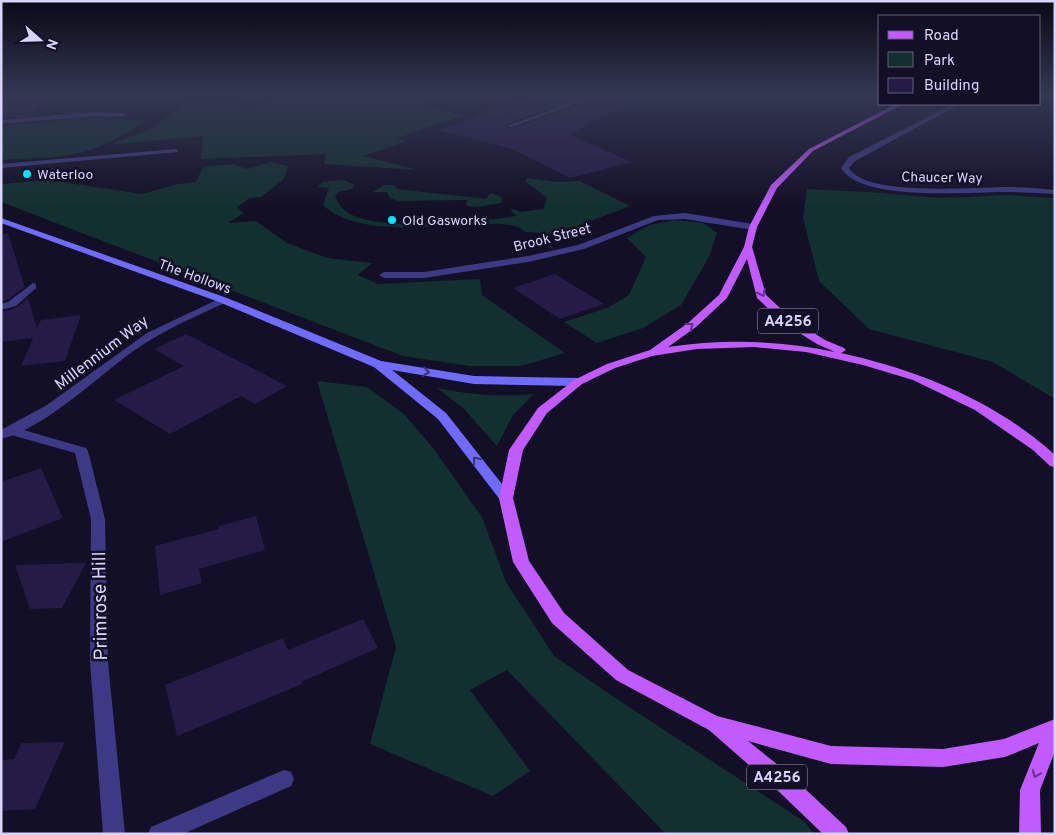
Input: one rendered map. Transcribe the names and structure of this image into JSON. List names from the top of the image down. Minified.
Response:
{"streets":{"main road":["The Hollows","A4256"],"street":["Chaucer Way","Brook Street","Millennium Way","Primrose Hill"]},"crossings":[["Brook Street","A4256"],["The Hollows","Millennium Way"],["Millennium Way","Primrose Hill"]],"places":["Waterloo","Old Gasworks"],"legend":["Road","Park","Building"],"north":"right"}
